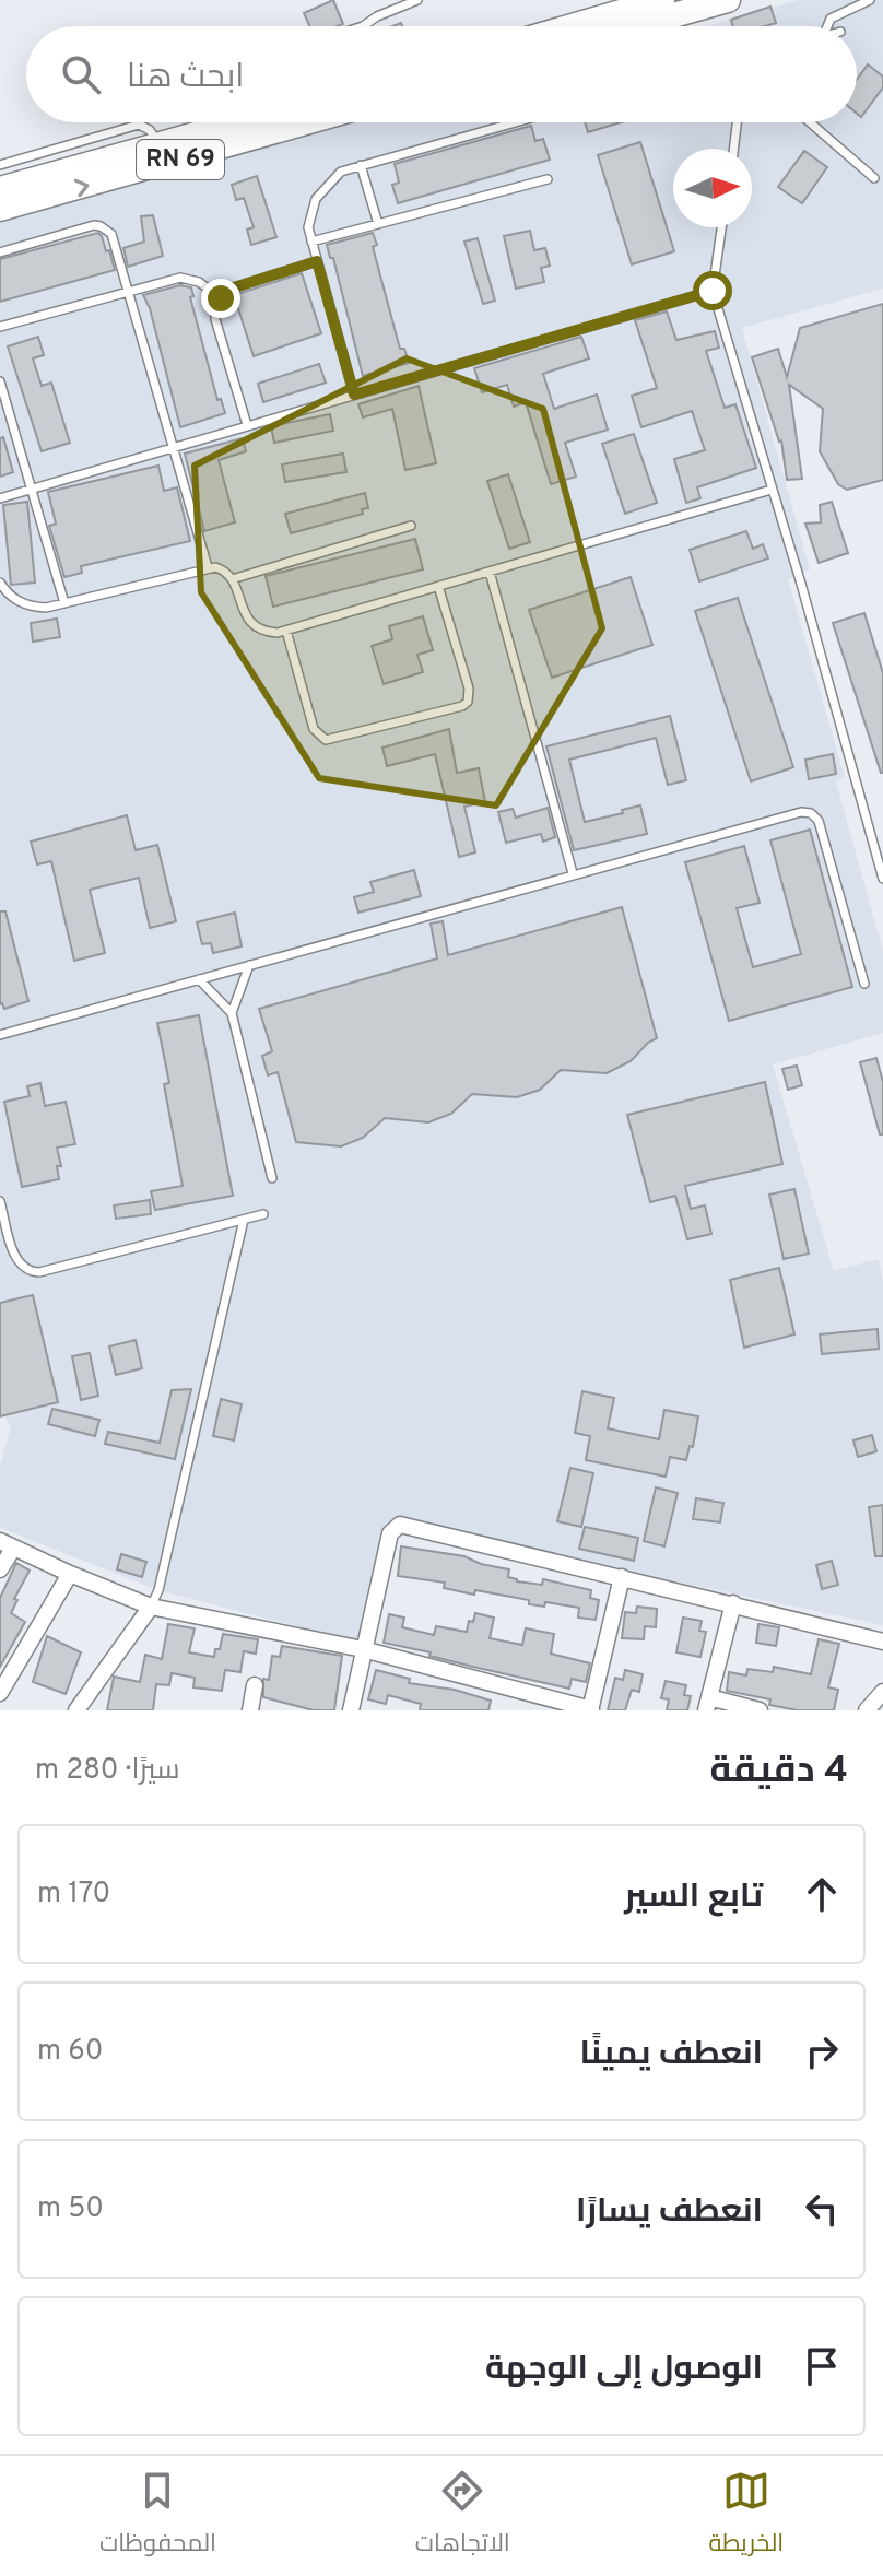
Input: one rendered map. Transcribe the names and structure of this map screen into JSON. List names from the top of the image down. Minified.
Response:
{"streets":{"highway":["RN 69"]},"north":"right","page":{"search":"ابحث هنا","heading":["4 دقيقة","سيرًا · 280 m"],"list":[["تابع السير","170 m"],["انعطف يمينًا","60 m"],["انعطف يسارًا","50 m"],"الوصول إلى الوجهة"],"nav":["الخريطة","الاتجاهات","المحفوظات"]}}
